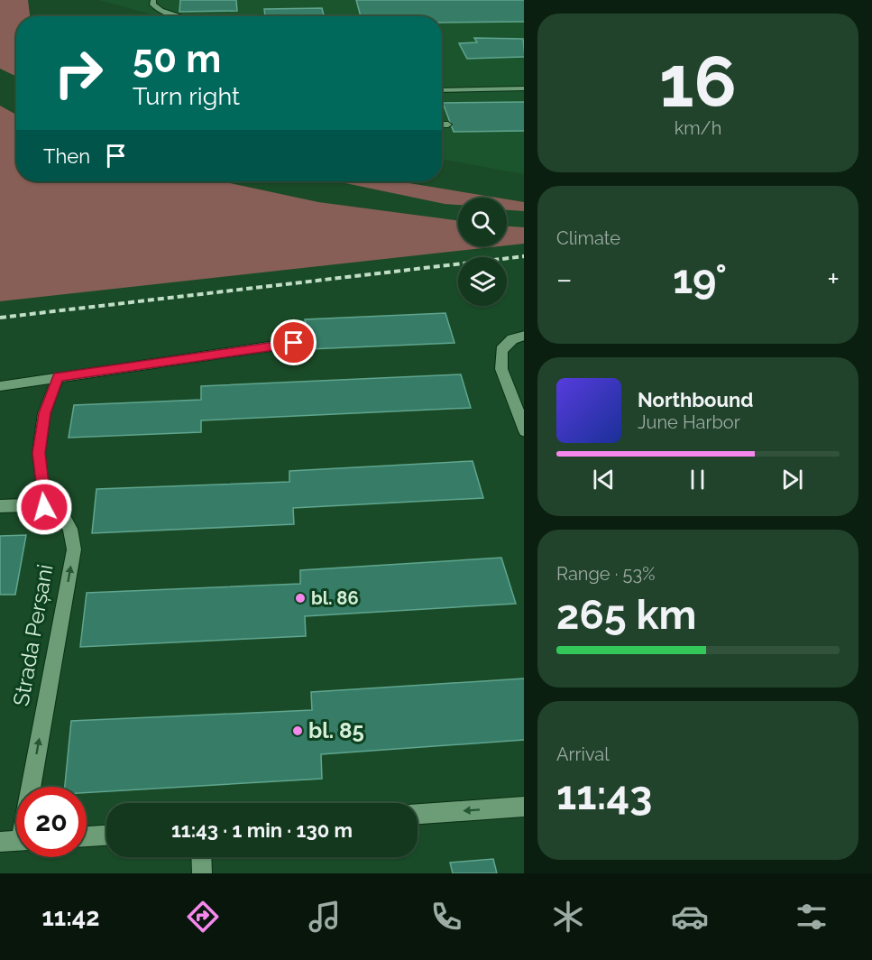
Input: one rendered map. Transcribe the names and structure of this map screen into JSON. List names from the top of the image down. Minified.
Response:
{"streets":{"street":["Strada Perșani"]},"one_way":["Strada Perșani"],"places":["bl. 86","bl. 85"],"page":{"tile":[["16","km/h"],"Climate",["Range · 53%","265 km"],["Arrival","11:43"]],"turn":["50 m","Turn right"],"then":"Then","heat":["−","19°","+"],"song":["Northbound","June Harbor"],"limit":"20","trip":"11:43 · 1 min · 130 m","tabs":"11:42"}}
